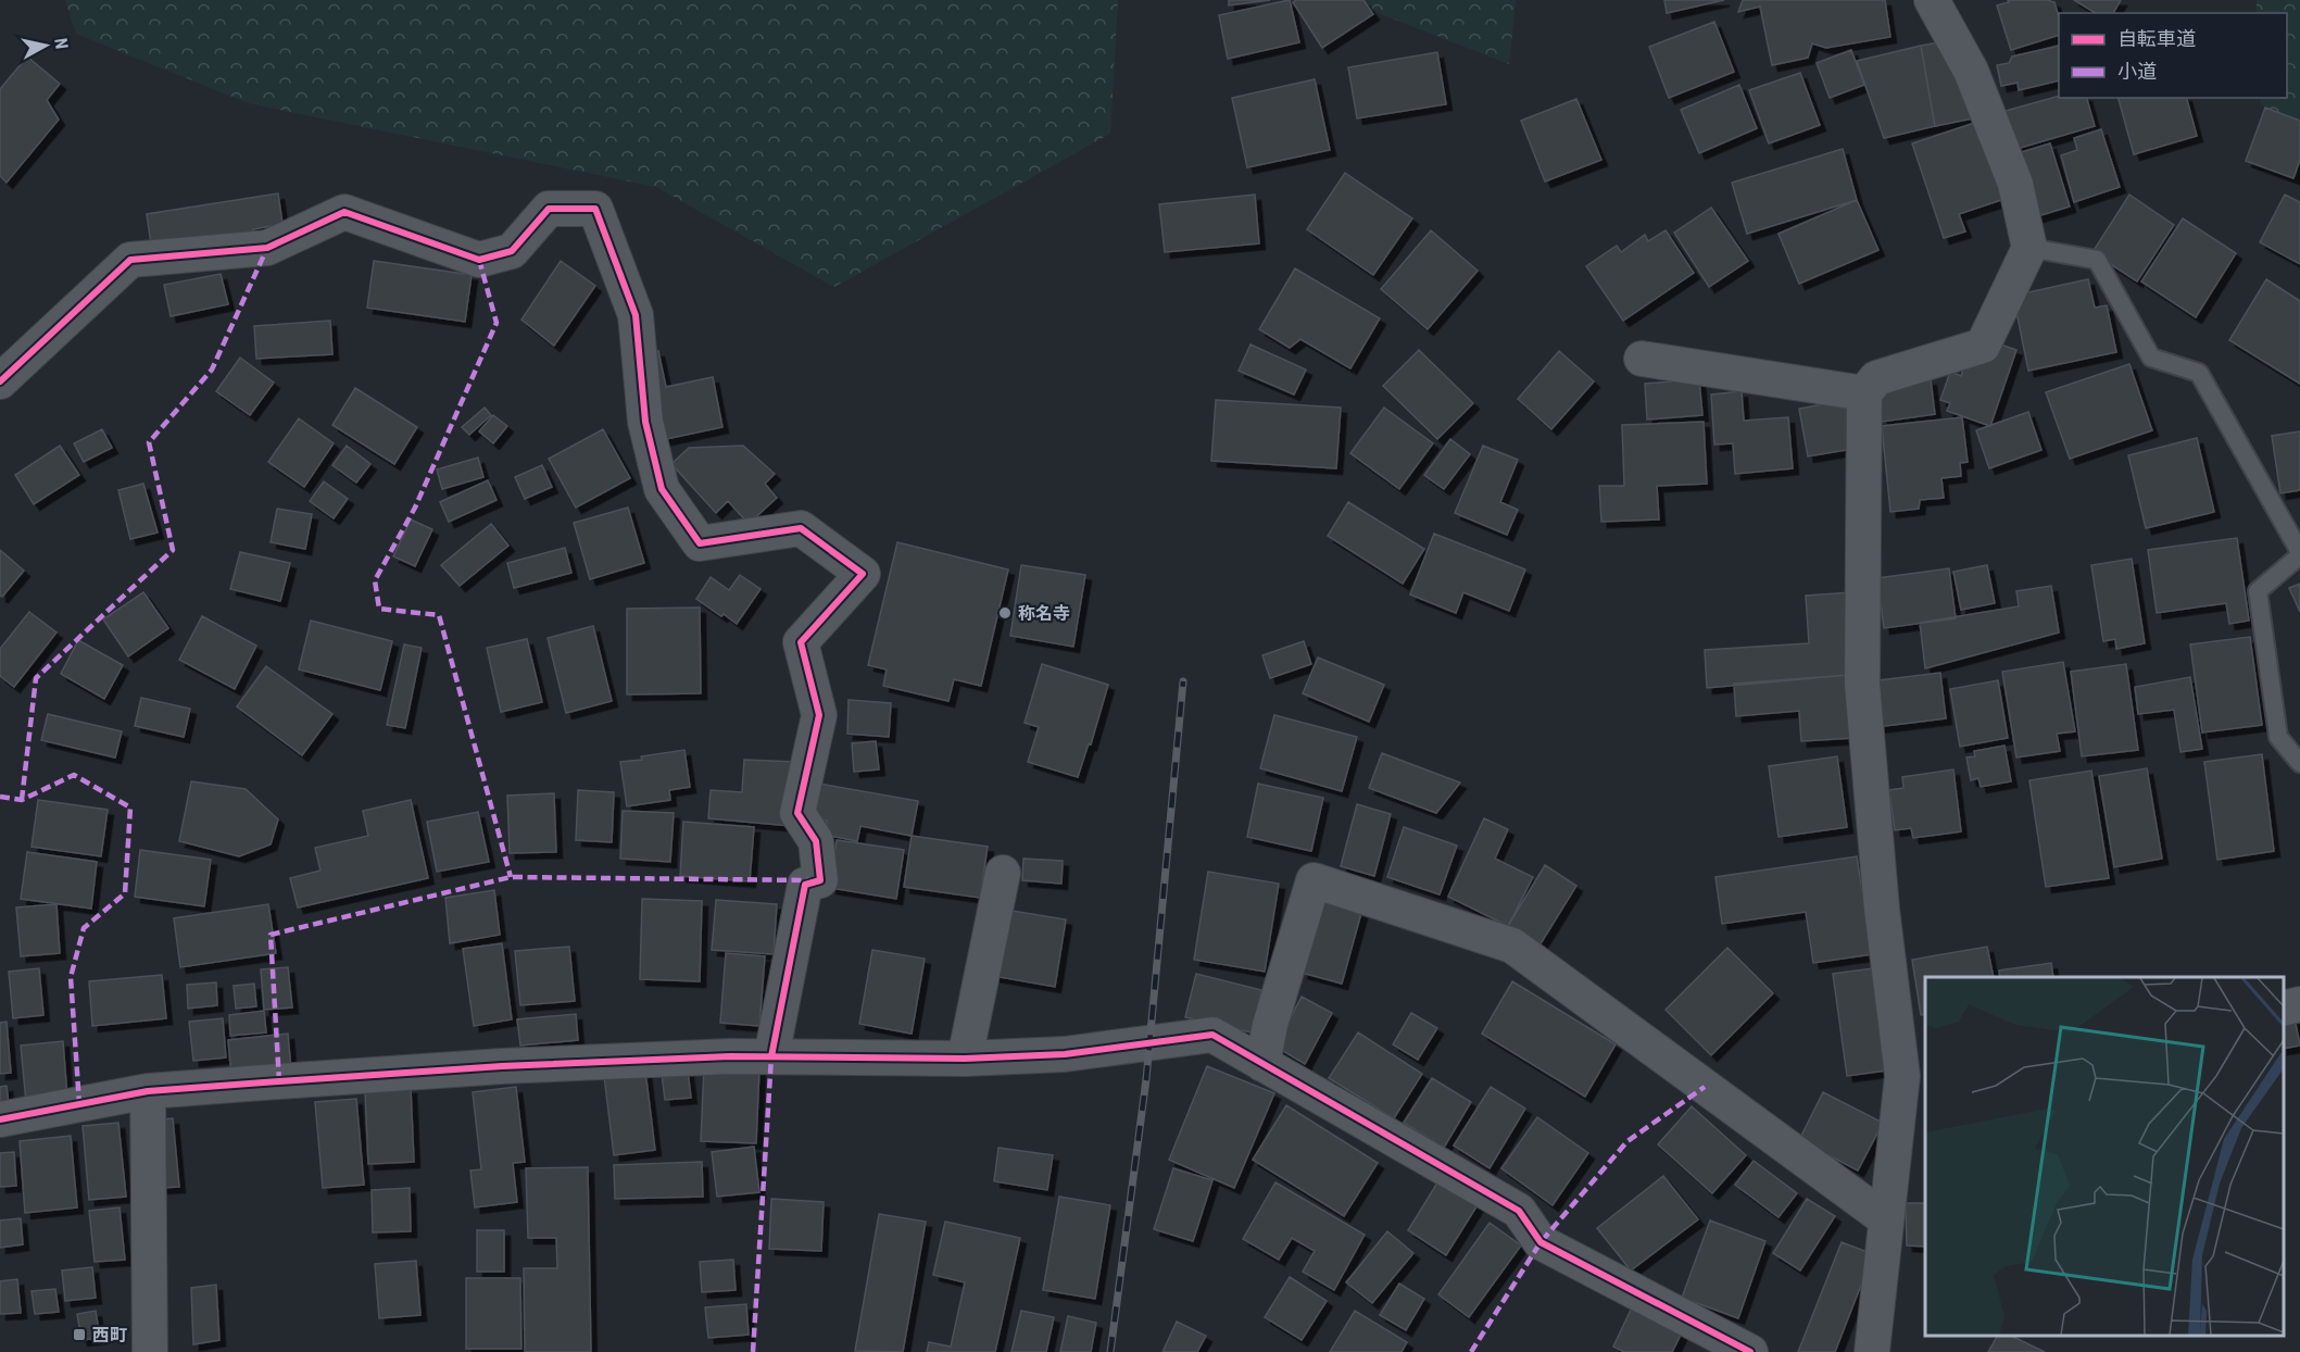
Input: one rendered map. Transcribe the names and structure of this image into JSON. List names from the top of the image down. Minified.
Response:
{"places":{"other":["称名寺"],"transit":["西町"]},"legend":["自転車道","小道"],"north":"right"}
